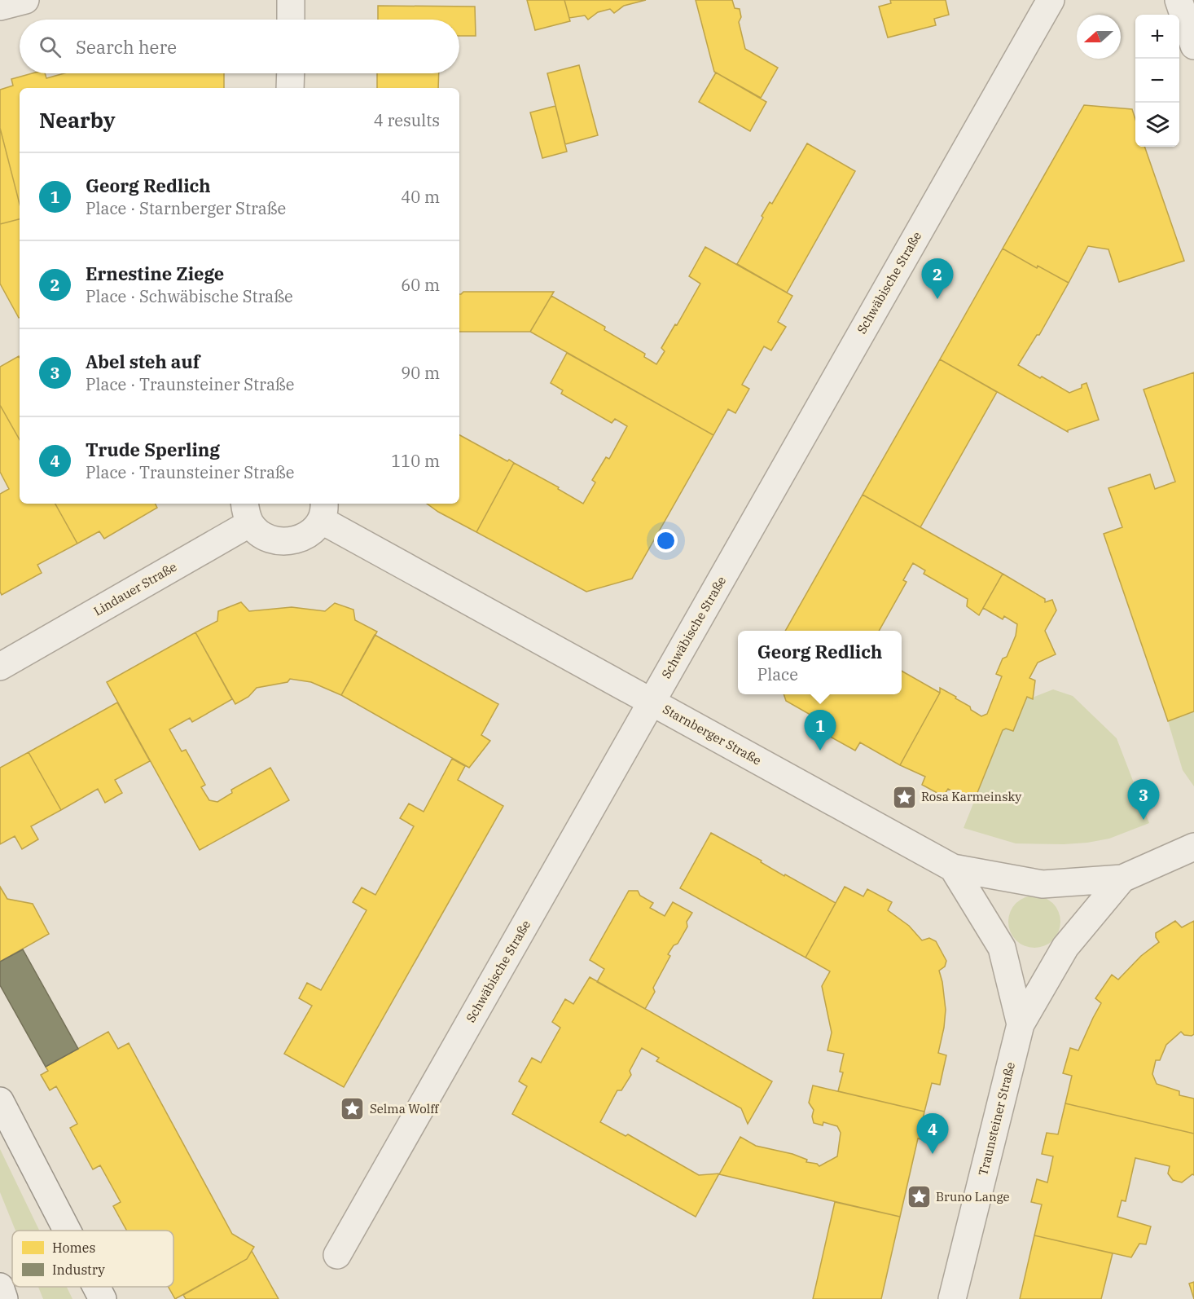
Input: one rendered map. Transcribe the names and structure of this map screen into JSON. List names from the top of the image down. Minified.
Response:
{"streets":{"street":["Schwäbische Straße","Lindauer Straße","Starnberger Straße","Traunsteiner Straße"]},"crossings":[["Schwäbische Straße","Starnberger Straße"],["Lindauer Straße","Starnberger Straße"],["Starnberger Straße","Traunsteiner Straße"]],"places":{"place":["Rosa Karmeinsky","Selma Wolff","Bruno Lange"]},"legend":["Homes","Industry"],"north":"left","page":{"map_buttons":["+","−"],"search":"Search here","heading":["Nearby","4 results"],"list":[{"mark":"1","name":"Georg Redlich","note":"Place · Starnberger Straße","value":"40 m"},{"mark":"2","name":"Ernestine Ziege","note":"Place · Schwäbische Straße","value":"60 m"},{"mark":"3","name":"Abel steh auf","note":"Place · Traunsteiner Straße","value":"90 m"},{"mark":"4","name":"Trude Sperling","note":"Place · Traunsteiner Straße","value":"110 m"}],"pins":["2","1","3","4"],"popup":["Georg Redlich","Place"]}}
